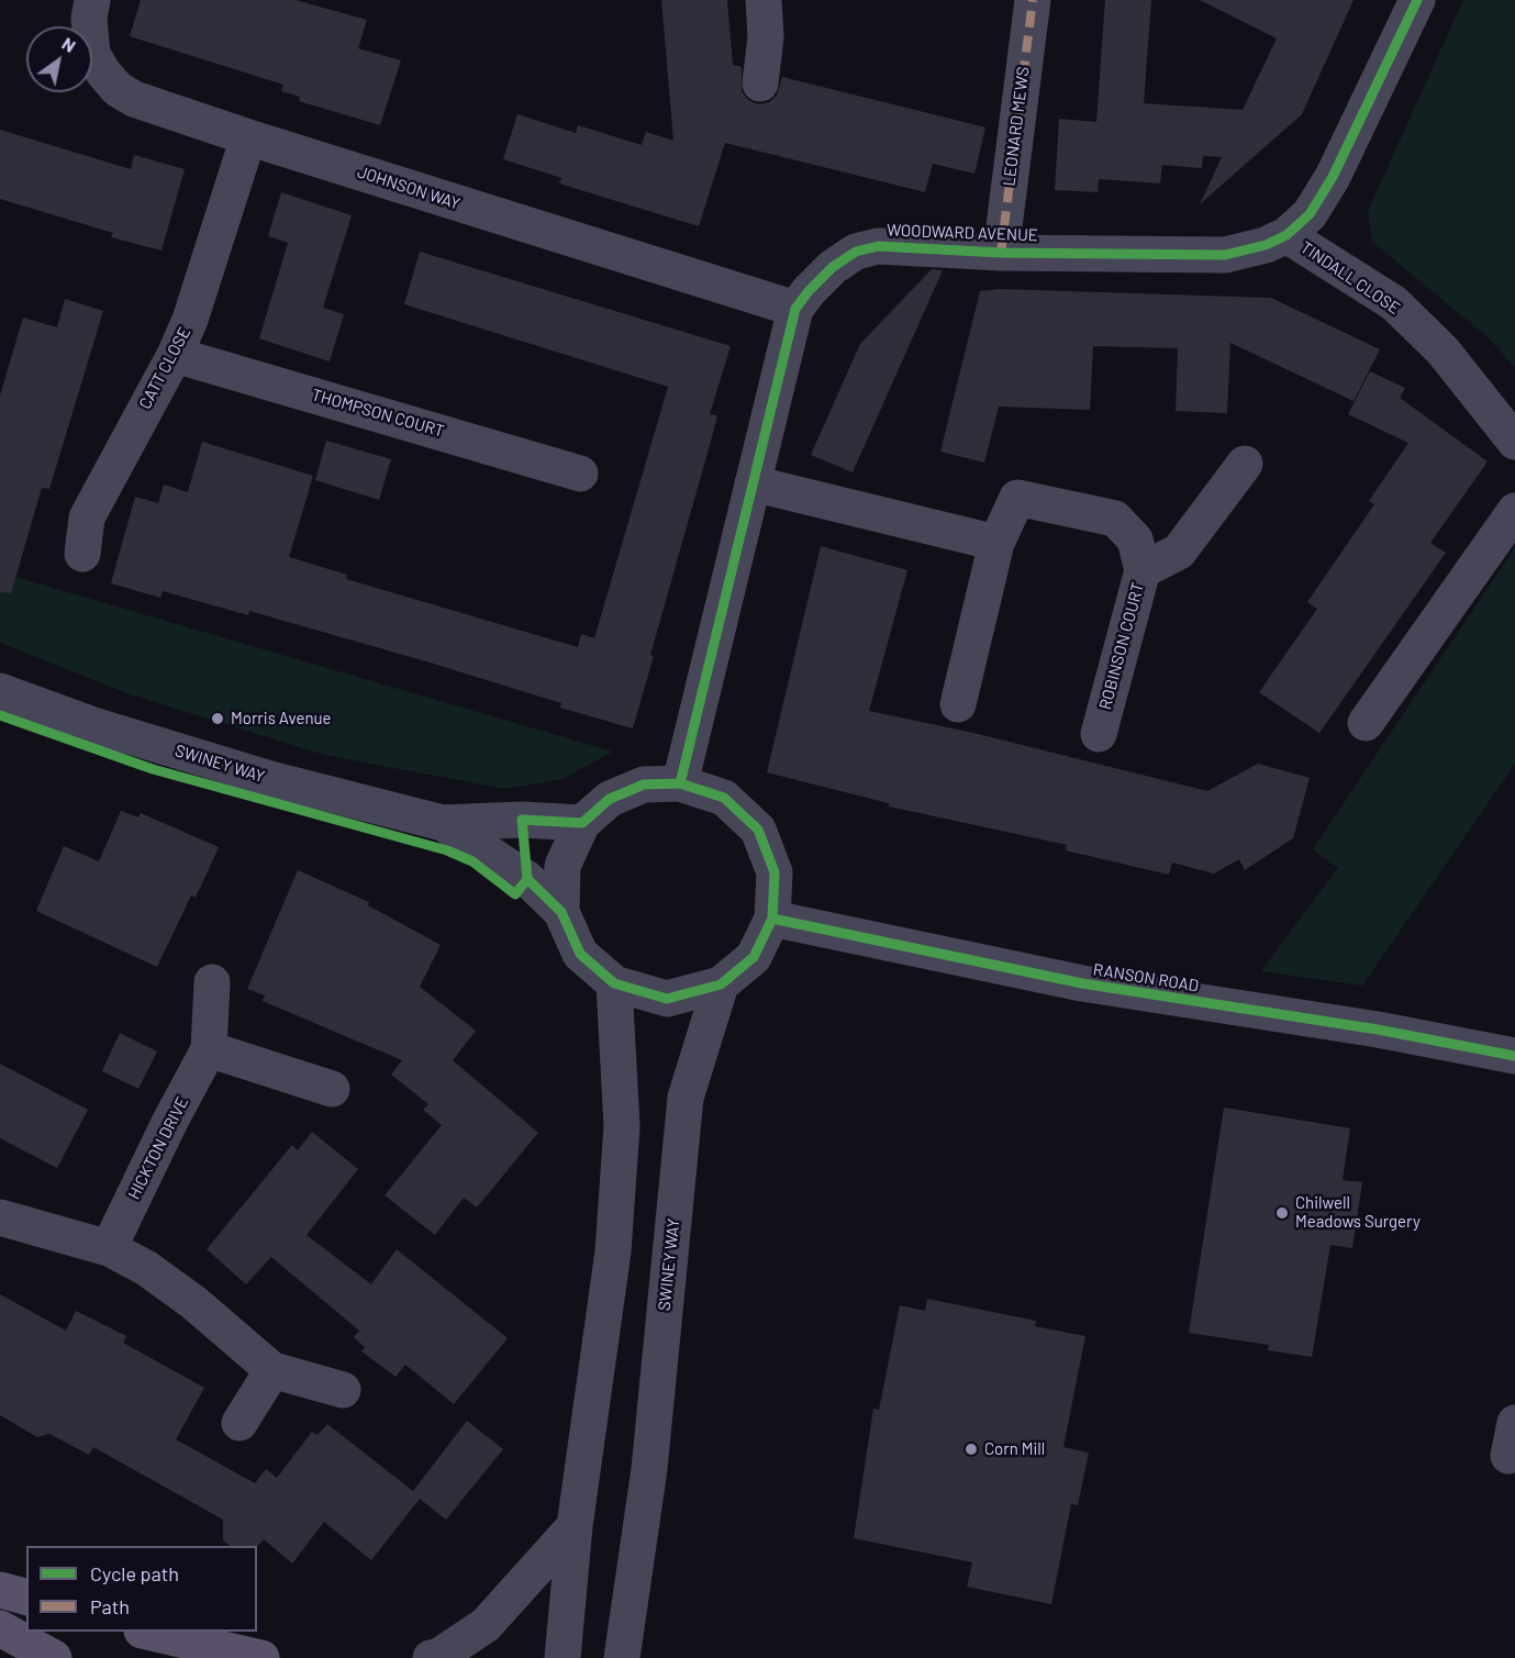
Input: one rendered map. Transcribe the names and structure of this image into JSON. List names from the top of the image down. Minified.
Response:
{"streets":{"street":["LEONARD MEWS","JOHNSON WAY","WOODWARD AVENUE","TINDALL CLOSE","CATT CLOSE","THOMPSON COURT","ROBINSON COURT","SWINEY WAY","RANSON ROAD","HICKTON DRIVE"]},"crossings":[["LEONARD MEWS","WOODWARD AVENUE"],["JOHNSON WAY","WOODWARD AVENUE"],["JOHNSON WAY","CATT CLOSE"],["WOODWARD AVENUE","TINDALL CLOSE"],["WOODWARD AVENUE","SWINEY WAY"],["WOODWARD AVENUE","RANSON ROAD"],["CATT CLOSE","THOMPSON COURT"],["SWINEY WAY","RANSON ROAD"]],"places":["Morris Avenue","Chilwell Meadows Surgery","Corn Mill"],"legend":["Cycle path","Path"],"north":"top right"}
